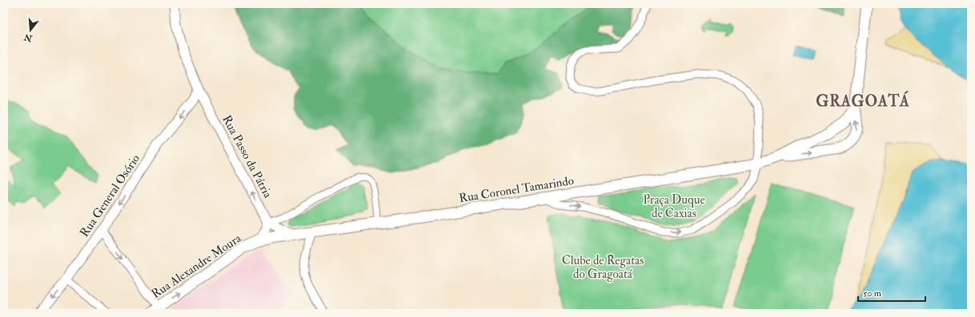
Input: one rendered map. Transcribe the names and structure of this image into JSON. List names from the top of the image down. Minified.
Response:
{"streets":{"main road":["Rua Coronel Tamarindo","Rua Alexandre Moura"],"street":["Rua Passo da Pátria","Rua General Osório"]},"crossings":[["Rua Passo da Pátria","Rua General Osório"],["Rua Coronel Tamarindo","Rua Alexandre Moura"]],"one_way":["Rua Passo da Pátria","Rua General Osório","Rua Alexandre Moura"],"districts":["GRAGOATÁ"],"parks":["Praça Duque de Caxias","Clube de Regatas do Gragoatá"],"scale_bar":"50 m","north":"bottom"}
